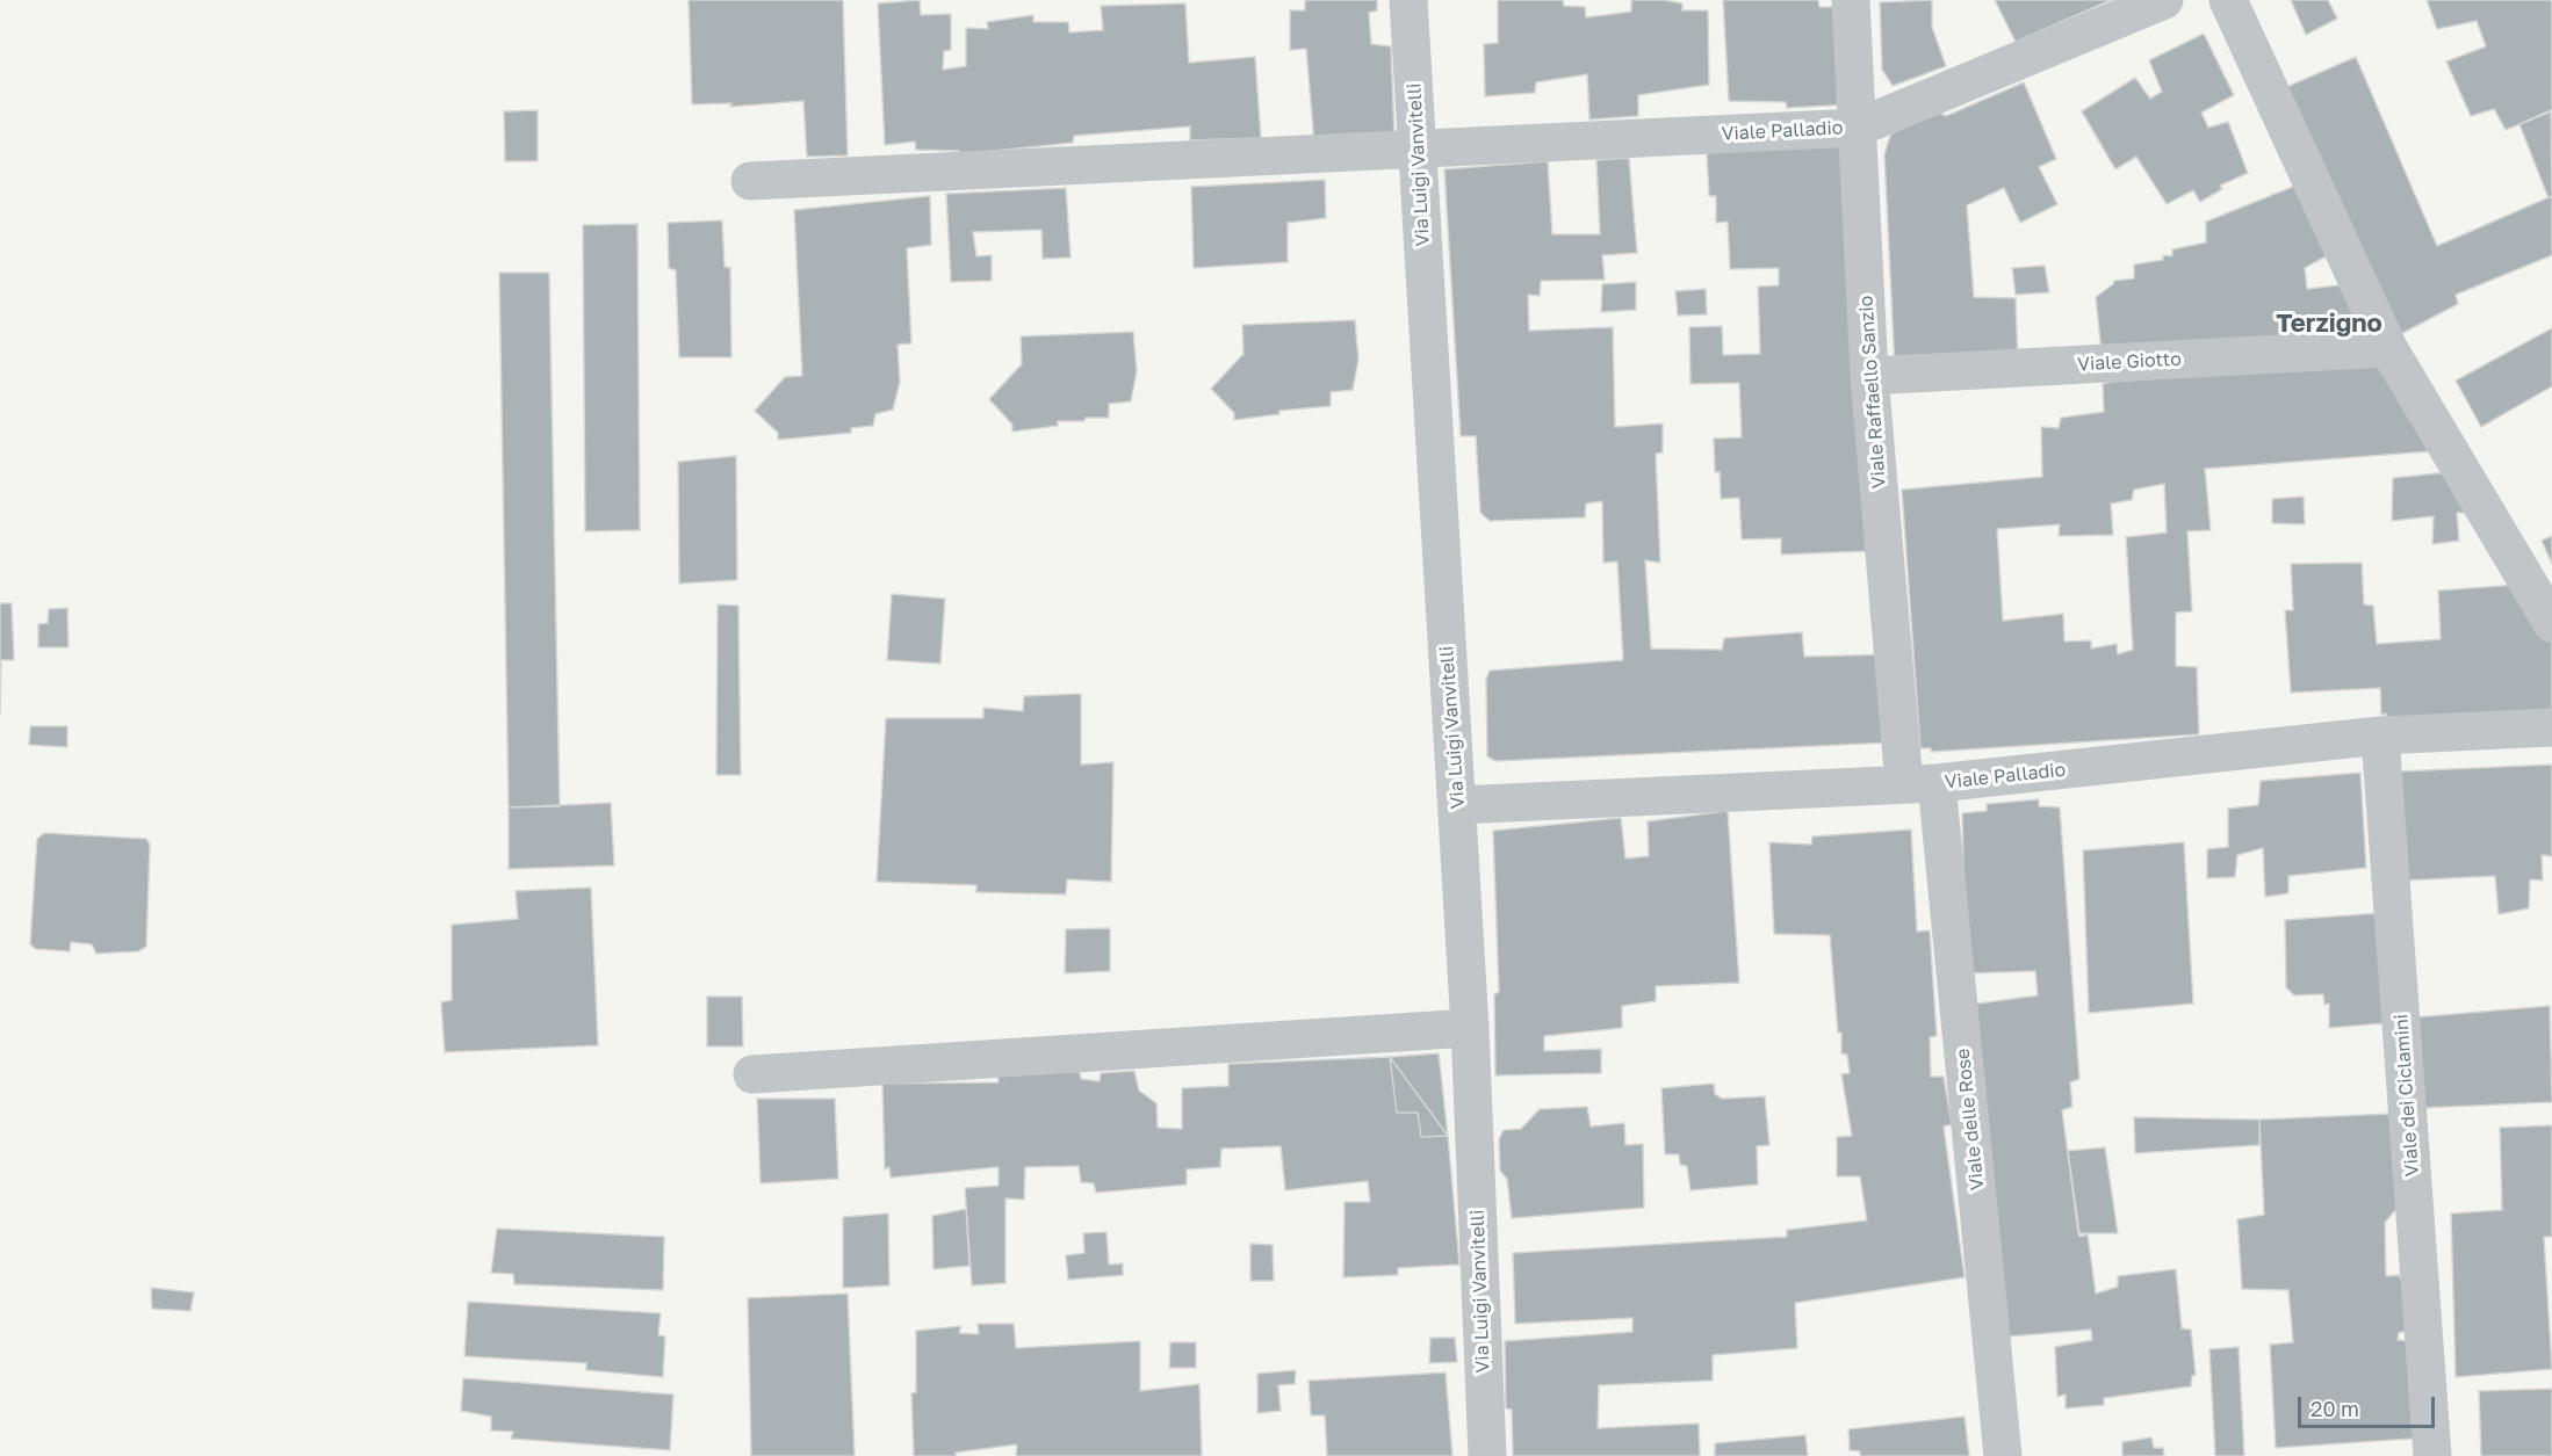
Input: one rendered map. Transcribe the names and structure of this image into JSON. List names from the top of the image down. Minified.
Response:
{"streets":{"street":["Viale Palladio","Via Luigi Vanvitelli","Viale Giotto","Viale Raffaello Sanzio","Viale dei Ciclamini","Viale delle Rose"]},"crossings":[["Viale Palladio","Via Luigi Vanvitelli"],["Viale Palladio","Viale Raffaello Sanzio"],["Viale Palladio","Viale dei Ciclamini"],["Viale Palladio","Viale delle Rose"],["Viale Giotto","Viale Raffaello Sanzio"],["Viale Raffaello Sanzio","Viale delle Rose"]],"districts":["Terzigno"],"scale_bar":"20 m"}
